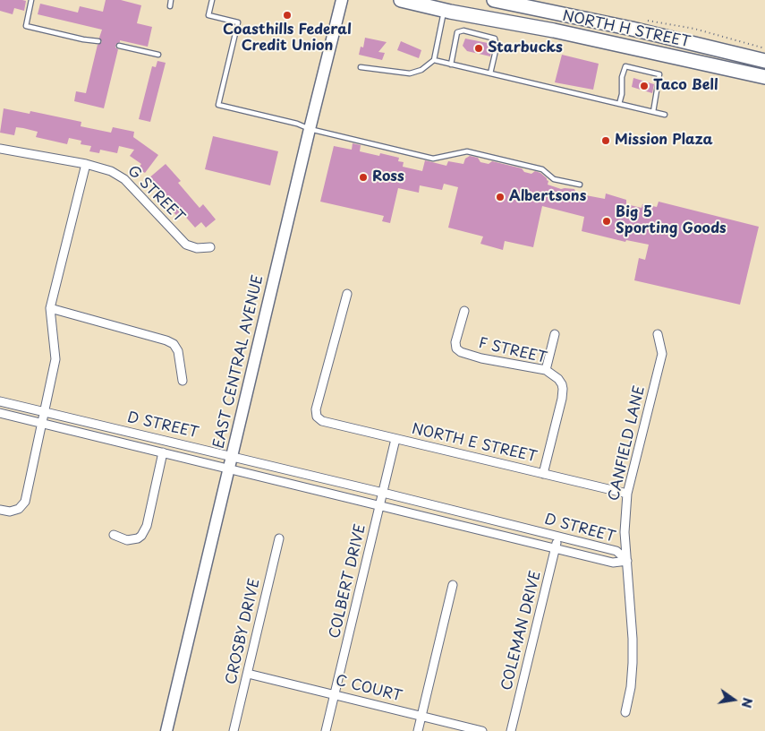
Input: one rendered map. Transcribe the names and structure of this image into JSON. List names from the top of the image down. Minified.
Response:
{"streets":{"highway":["NORTH H STREET"],"main road":["EAST CENTRAL AVENUE"],"street":["G STREET","F STREET","D STREET","NORTH E STREET","CANFIELD LANE","COLBERT DRIVE","COLEMAN DRIVE","CROSBY DRIVE","C COURT"]},"crossings":[["F STREET","NORTH E STREET"],["EAST CENTRAL AVENUE","D STREET"],["D STREET","CANFIELD LANE"],["D STREET","COLBERT DRIVE"],["D STREET","COLEMAN DRIVE"],["NORTH E STREET","CANFIELD LANE"],["NORTH E STREET","COLBERT DRIVE"],["COLBERT DRIVE","C COURT"],["CROSBY DRIVE","C COURT"]],"places":["Coasthills Federal Credit Union","Starbucks","Taco Bell","Mission Plaza","Ross","Albertsons","Big 5 Sporting Goods"],"north":"right"}
